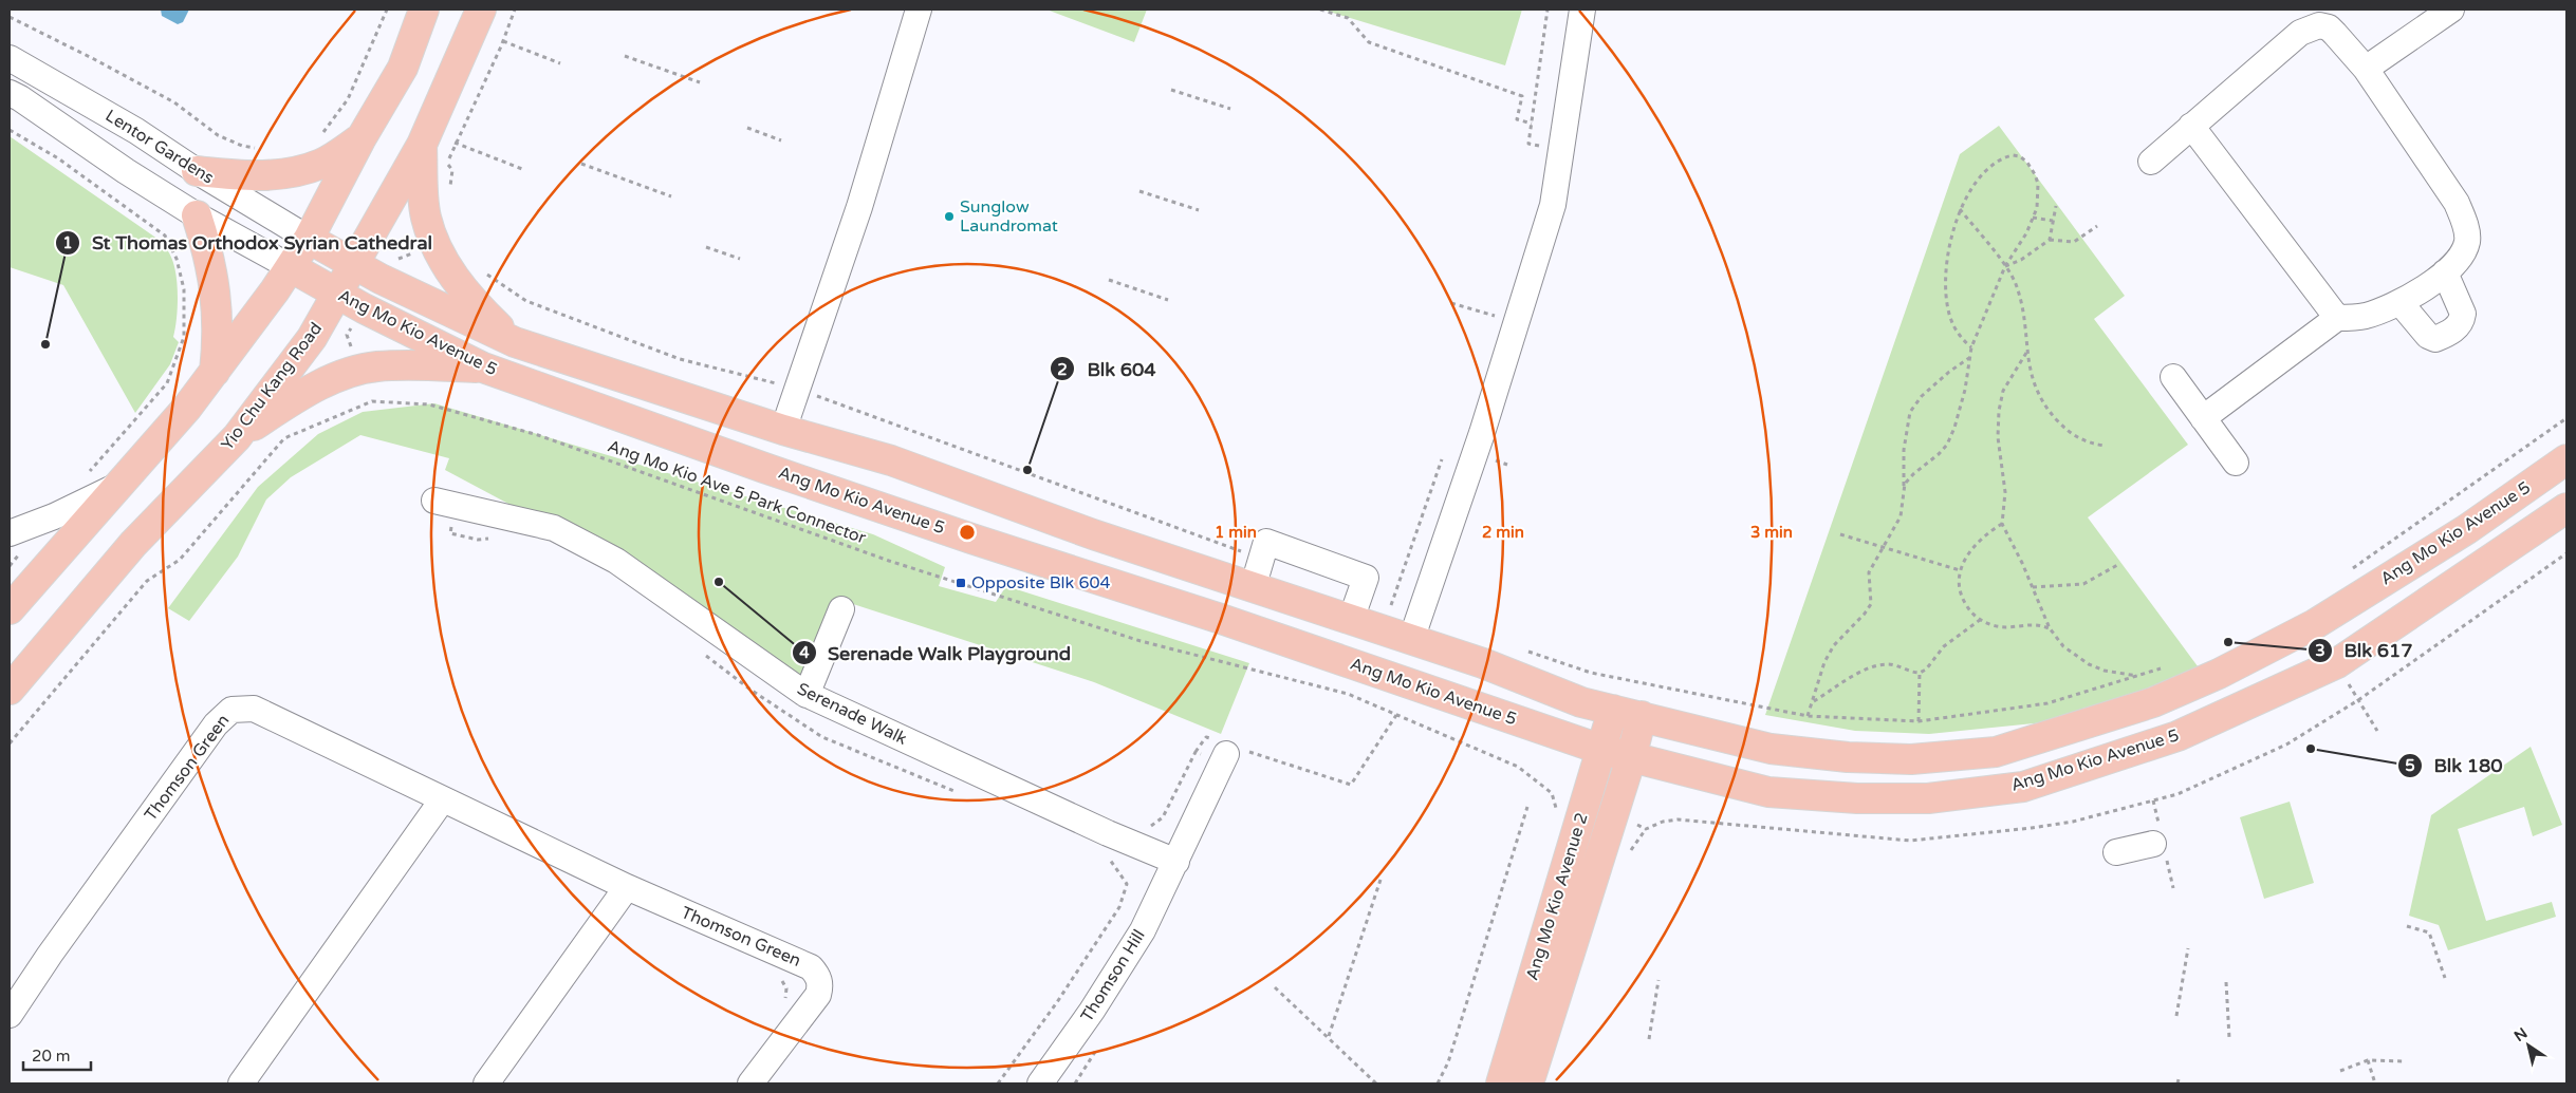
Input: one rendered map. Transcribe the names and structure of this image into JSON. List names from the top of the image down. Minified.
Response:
{"streets":{"main road":["Ang Mo Kio Avenue 5","Yio Chu Kang Road","Ang Mo Kio Avenue 2"],"street":["Lentor Gardens","Serenade Walk","Thomson Green","Thomson Hill"],"path":["Ang Mo Kio Ave 5 Park Connector"]},"crossings":[["Lentor Gardens","Ang Mo Kio Avenue 5"],["Ang Mo Kio Avenue 5","Yio Chu Kang Road"],["Ang Mo Kio Avenue 5","Ang Mo Kio Avenue 2"],["Serenade Walk","Thomson Hill"]],"places":{"other":["Sunglow Laundromat","St Thomas Orthodox Syrian Cathedral","Blk 604","Serenade Walk Playground","Blk 617","Blk 180"],"transit":["Opposite Blk 604"]},"scale_bar":"20 m","north":"top left","rings":["1 min","2 min","3 min"]}
